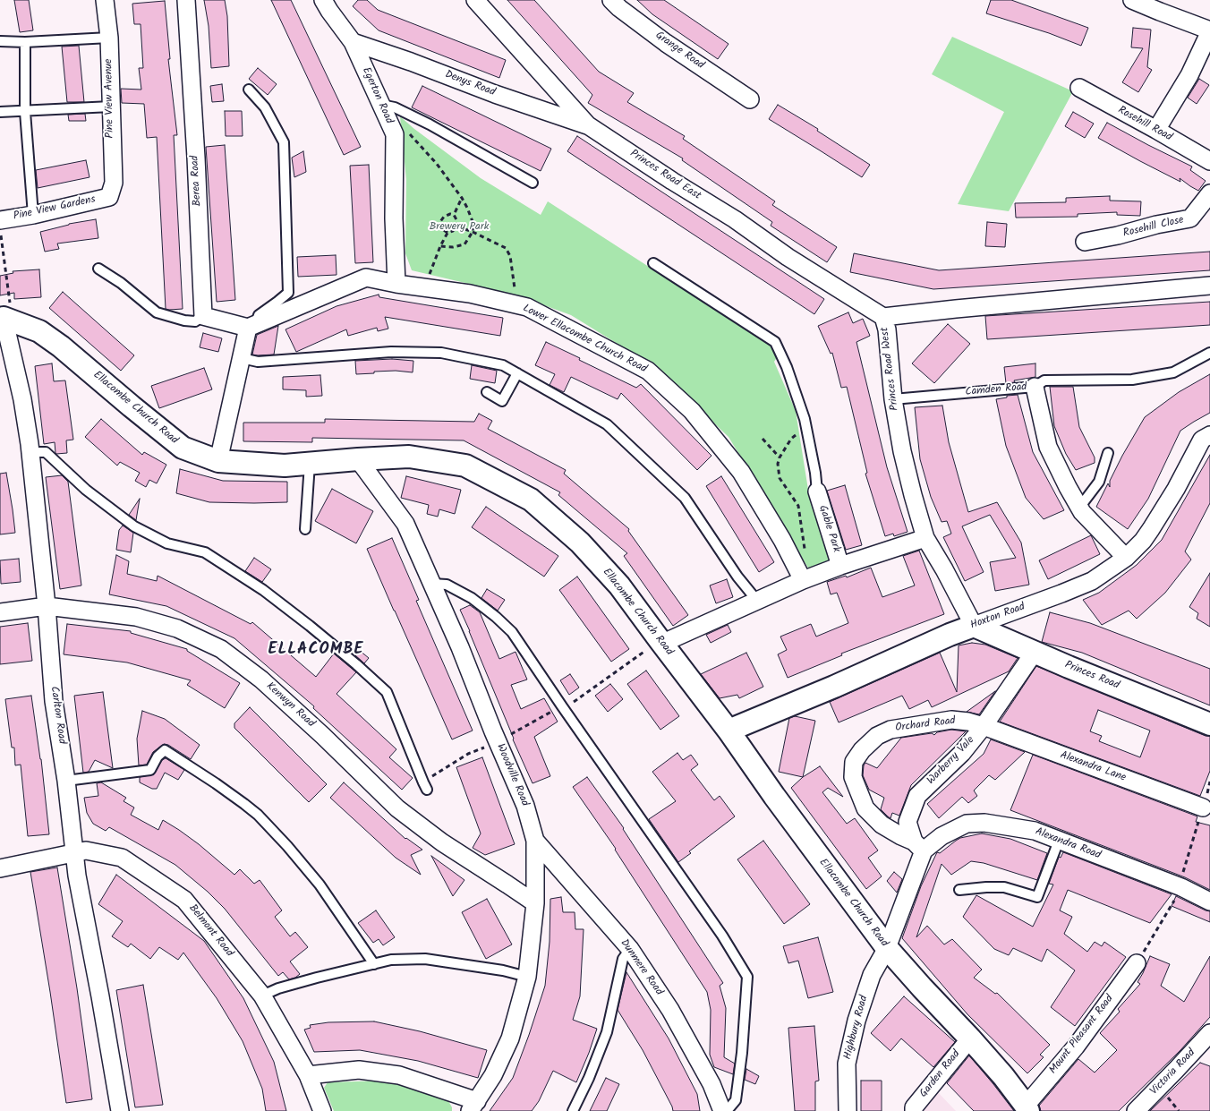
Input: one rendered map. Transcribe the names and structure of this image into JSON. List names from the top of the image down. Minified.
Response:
{"streets":{"street":["Grange Road","Denys Road","Egerton Road","Pine View Avenue","Rosehill Road","Princes Road East","Berea Road","Pine View Gardens","Rosehill Close","Lower Ellacombe Church Road","Princes Road West","Camden Road","Ellacombe Church Road","Gable Park","Hoxton Road","Princes Road","Kenwyn Road","Carlton Road","Orchard Road","Warberry Vale","Alexandra Lane","Woodville Road","Alexandra Road","Belmont Road","Dunmere Road","Highbury Road","Mount Pleasant Road","Victoria Road","Garden Road"]},"crossings":[["Denys Road","Egerton Road"],["Denys Road","Princes Road East"],["Egerton Road","Lower Ellacombe Church Road"],["Pine View Avenue","Pine View Gardens"],["Princes Road East","Princes Road West"],["Princes Road West","Camden Road"],["Princes Road West","Hoxton Road"],["Princes Road West","Princes Road"],["Camden Road","Hoxton Road"],["Ellacombe Church Road","Hoxton Road"],["Ellacombe Church Road","Carlton Road"],["Ellacombe Church Road","Woodville Road"],["Ellacombe Church Road","Highbury Road"],["Ellacombe Church Road","Mount Pleasant Road"],["Ellacombe Church Road","Garden Road"],["Hoxton Road","Princes Road"],["Princes Road","Warberry Vale"],["Kenwyn Road","Carlton Road"],["Kenwyn Road","Woodville Road"],["Carlton Road","Belmont Road"],["Orchard Road","Warberry Vale"],["Orchard Road","Alexandra Lane"],["Orchard Road","Alexandra Road"],["Warberry Vale","Alexandra Lane"],["Warberry Vale","Alexandra Road"],["Woodville Road","Dunmere Road"]],"districts":["ELLACOMBE"],"parks":["Brewery Park"]}
